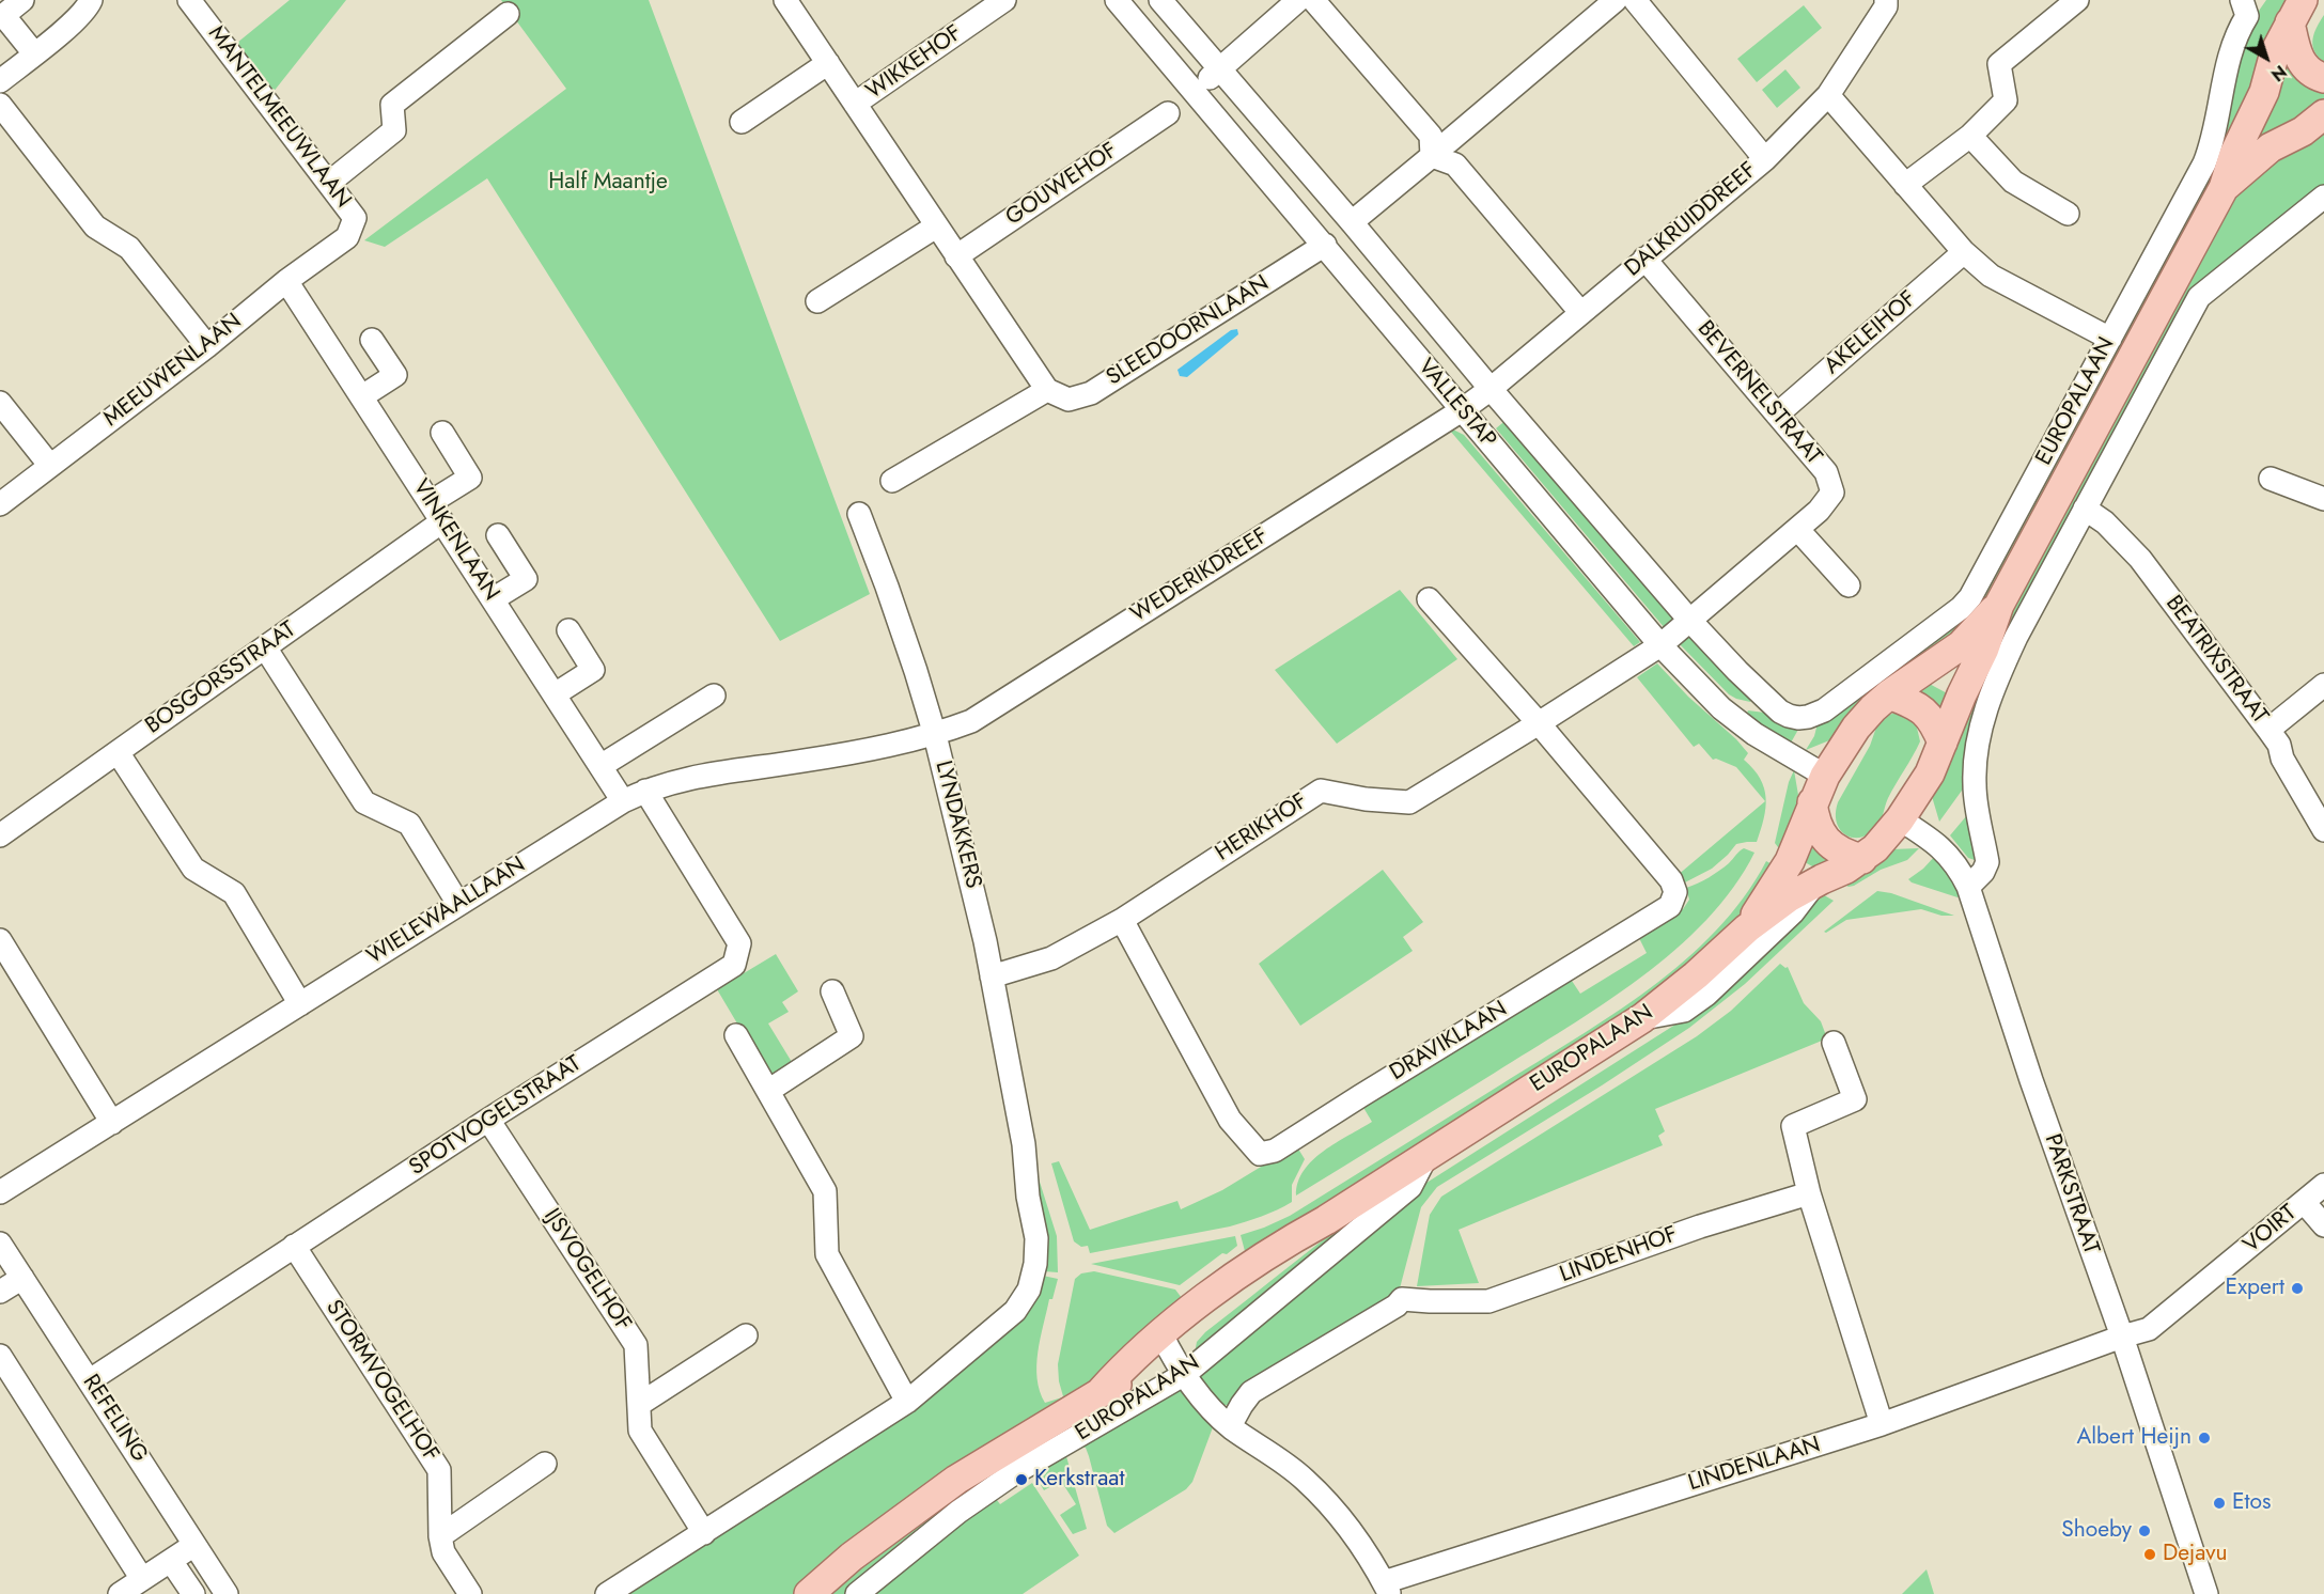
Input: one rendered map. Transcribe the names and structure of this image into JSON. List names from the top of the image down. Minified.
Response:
{"streets":{"main road":["EUROPALAAN"],"street":["WIKKEHOF","MANTELMEEUWLAAN","GOUWEHOF","DALKRUIDDREEF","SLEEDOORNLAAN","AKELEIHOF","MEEUWENLAAN","BEVERNELSTRAAT","VALLESTAP","VINKENLAAN","WEDERIKDREEF","BEATRIXSTRAAT","BOSGORSSTRAAT","LYNDAKKERS","HERIKHOF","WIELEWAALLAAN","DRAVIKLAAN","SPOTVOGELSTRAAT","PARKSTRAAT","VOIRT","LINDENHOF","IJSVOGELHOF","STORMVOGELHOF","REFELING","LINDENLAAN"]},"crossings":[["MANTELMEEUWLAAN","MEEUWENLAAN"],["DALKRUIDDREEF","BEVERNELSTRAAT"],["DALKRUIDDREEF","VALLESTAP"],["DALKRUIDDREEF","WEDERIKDREEF"],["SLEEDOORNLAAN","VALLESTAP"],["AKELEIHOF","BEVERNELSTRAAT"],["MEEUWENLAAN","VINKENLAAN"],["BEVERNELSTRAAT","VALLESTAP"],["BEVERNELSTRAAT","HERIKHOF"],["EUROPALAAN","VALLESTAP"],["EUROPALAAN","PARKSTRAAT"],["VALLESTAP","WEDERIKDREEF"],["VALLESTAP","HERIKHOF"],["VINKENLAAN","BOSGORSSTRAAT"],["VINKENLAAN","WIELEWAALLAAN"],["WEDERIKDREEF","LYNDAKKERS"],["WEDERIKDREEF","WIELEWAALLAAN"],["LYNDAKKERS","HERIKHOF"],["LYNDAKKERS","WIELEWAALLAAN"],["HERIKHOF","DRAVIKLAAN"],["WIELEWAALLAAN","SPOTVOGELSTRAAT"],["SPOTVOGELSTRAAT","IJSVOGELHOF"],["SPOTVOGELSTRAAT","STORMVOGELHOF"],["SPOTVOGELSTRAAT","REFELING"],["PARKSTRAAT","VOIRT"],["PARKSTRAAT","LINDENLAAN"],["VOIRT","LINDENLAAN"]],"parks":["Half Maantje"],"places":["Expert","Albert Heijn","Kerkstraat","Etos","Shoeby","Dejavu"],"north":"bottom right"}
